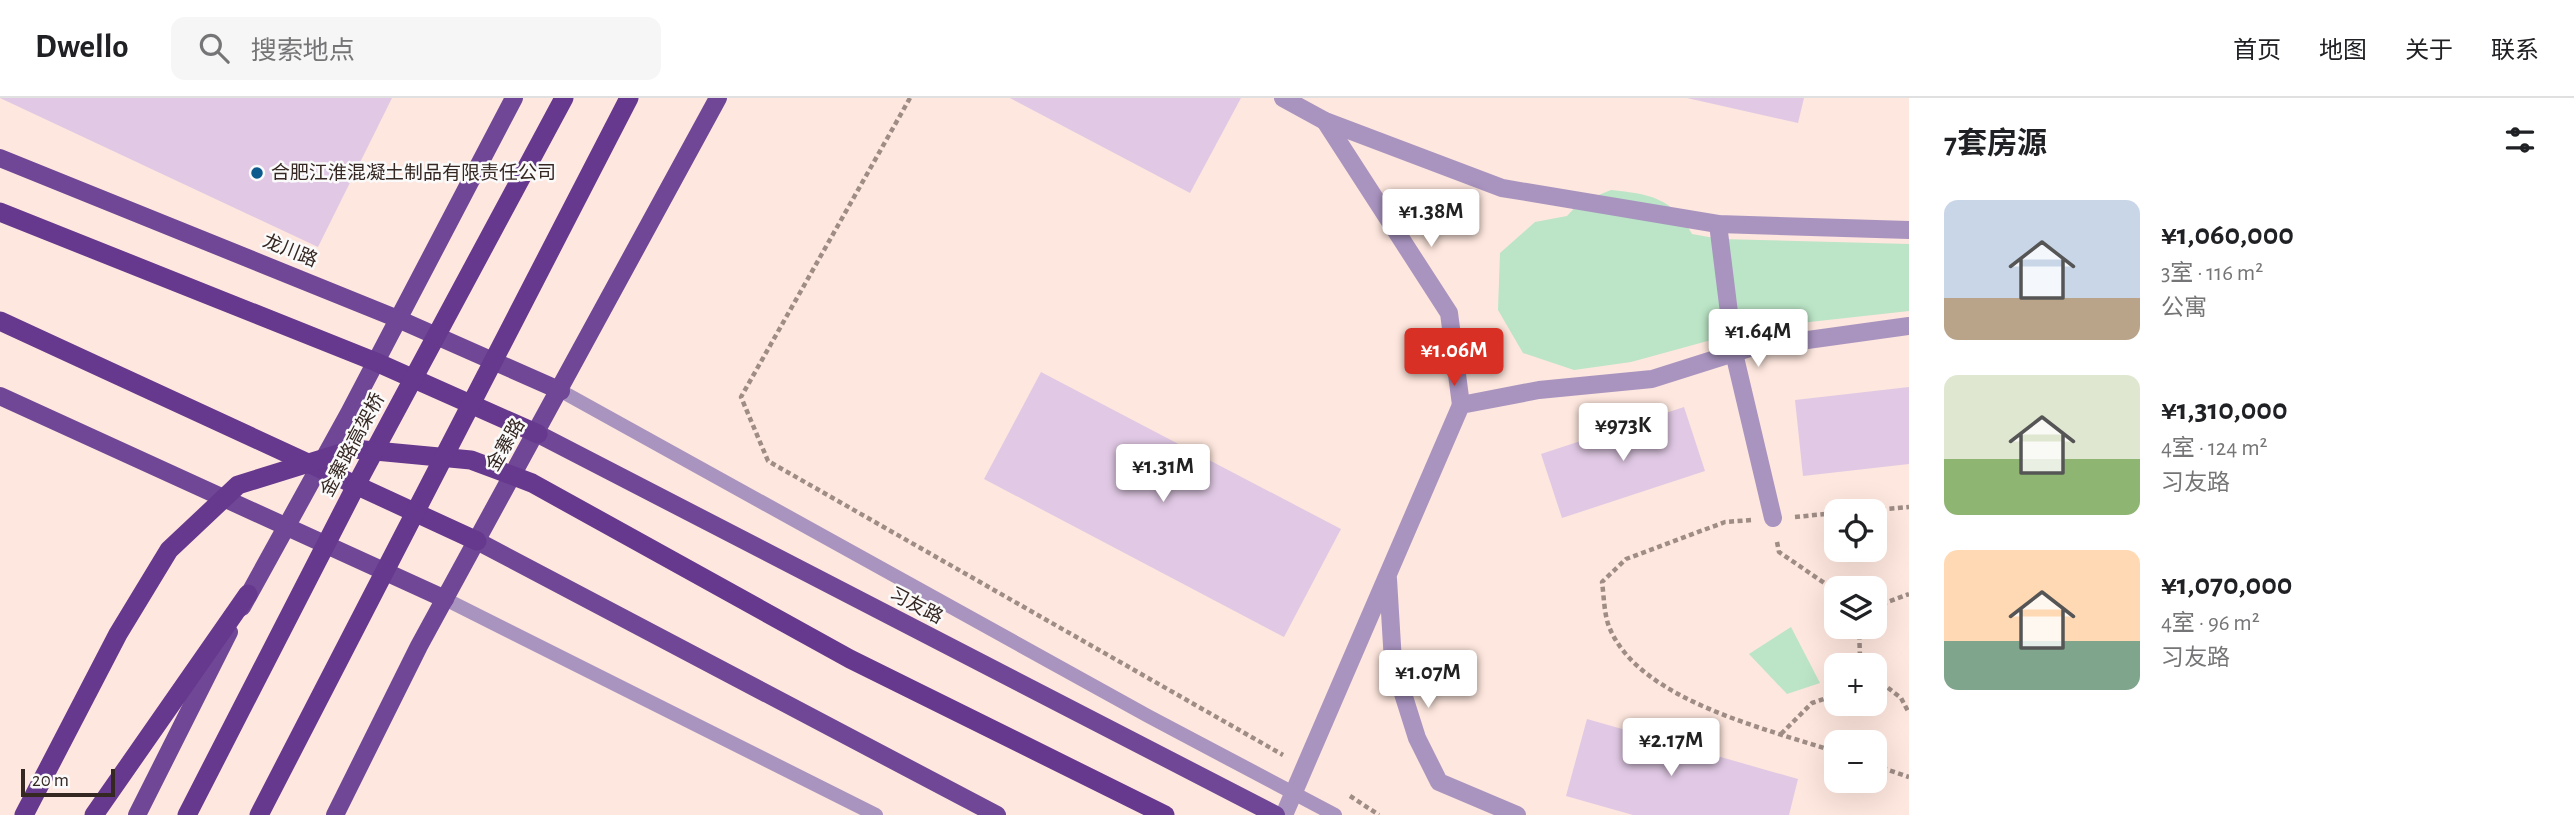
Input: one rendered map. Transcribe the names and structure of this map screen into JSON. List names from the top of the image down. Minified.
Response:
{"streets":{"highway":["金寨路高架桥"],"main road":["龙川路","金寨路","习友路"]},"crossings":[["龙川路","金寨路"],["金寨路","习友路"]],"places":["合肥江淮混凝土制品有限责任公司"],"scale_bar":"20 m","page":{"header":"Dwello","search":"搜索地点","nav":["首页","地图","关于","联系"],"heading":"7套房源","list":[{"name":"¥1,060,000","note":"3室 · 116 m² · 公寓"},{"name":"¥1,310,000","note":"4室 · 124 m² · 习友路"},{"name":"¥1,070,000","note":"4室 · 96 m² · 习友路"}],"price":["¥1.38M","¥1.64M","¥1.06M","¥973K","¥1.31M","¥1.07M","¥2.17M"],"map_buttons":["+","−"],"scale":"20 m"}}
